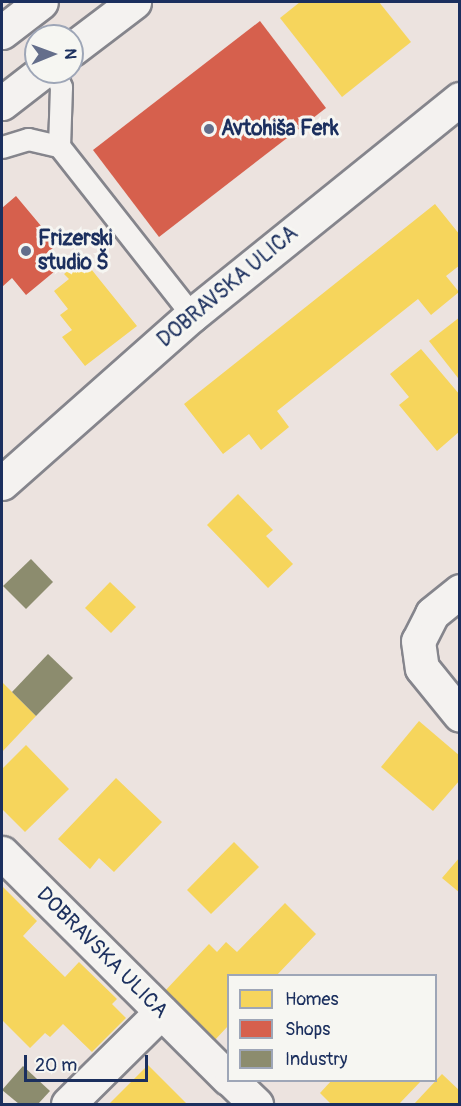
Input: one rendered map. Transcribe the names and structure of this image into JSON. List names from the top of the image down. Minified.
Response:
{"streets":{"street":["DOBRAVSKA ULICA"]},"places":["Avtohiša Ferk","Frizerski studio Š"],"legend":["Homes","Shops","Industry"],"scale_bar":"20 m","north":"right"}
